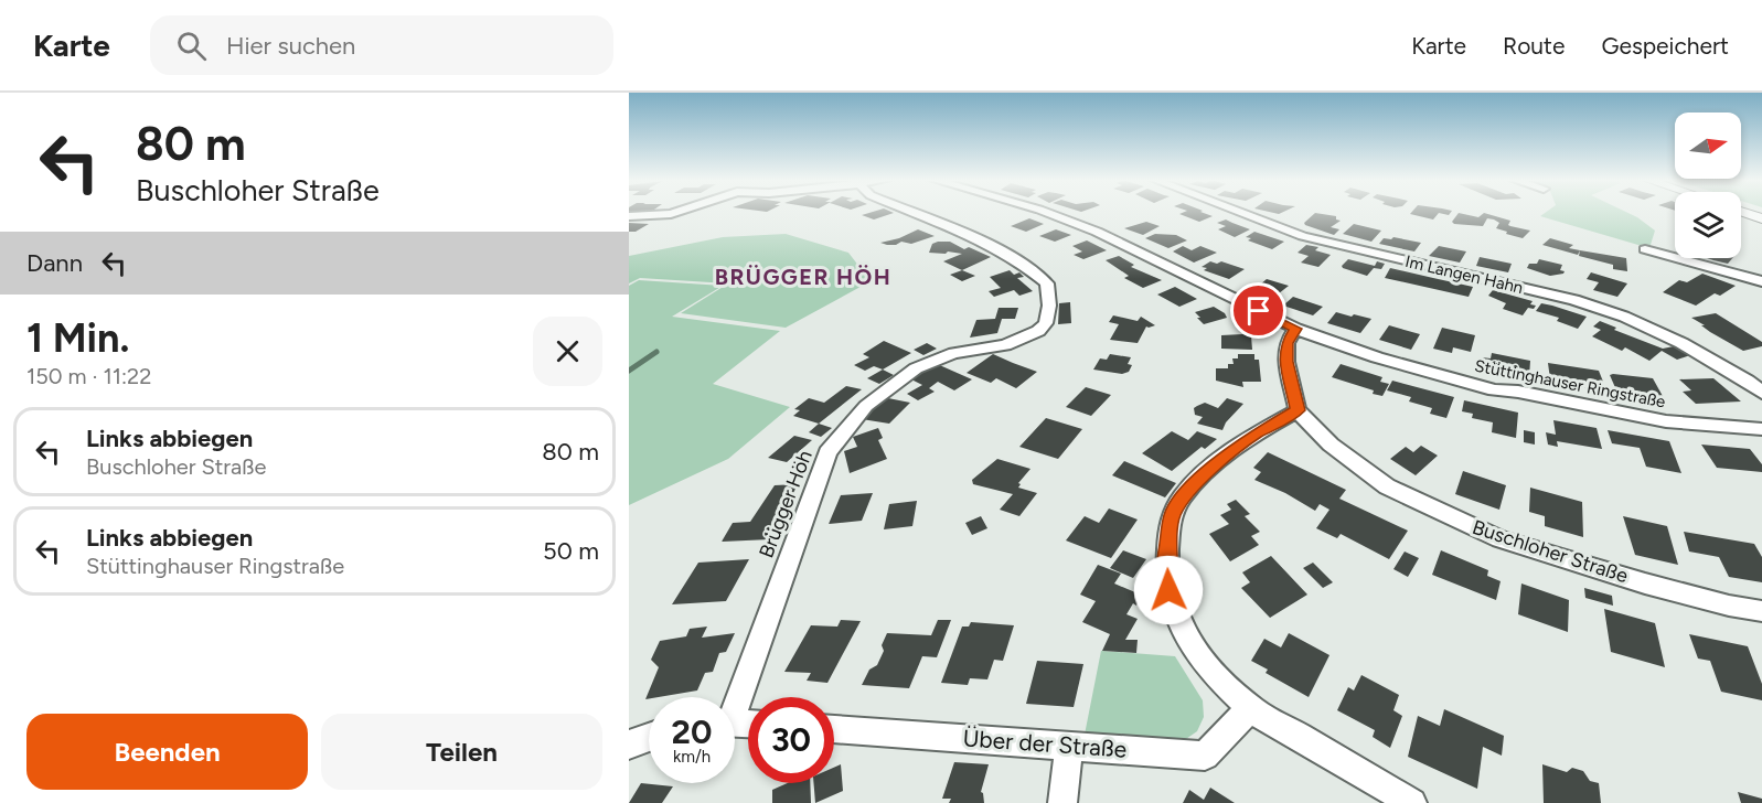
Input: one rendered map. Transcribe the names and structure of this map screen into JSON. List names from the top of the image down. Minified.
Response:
{"streets":{"street":["Im Langen Hahn","Stüttinghauser Ringstraße","Brügger Höh","Buschloher Straße","Über der Straße"]},"districts":["BRÜGGER HÖH"],"north":"right","page":{"header":"Karte","search":"Hier suchen","nav":["Karte","Route","Gespeichert"],"turn":["80 m","Buschloher Straße"],"then":"Dann","heading":["1 Min.","150 m · 11:22"],"list":[{"name":"Links abbiegen","note":"Buschloher Straße","value":"80 m"},{"name":"Links abbiegen","note":"Stüttinghauser Ringstraße","value":"50 m"}],"speed":"20 km/h","limit":"30","buttons":["Beenden","Teilen"]}}
